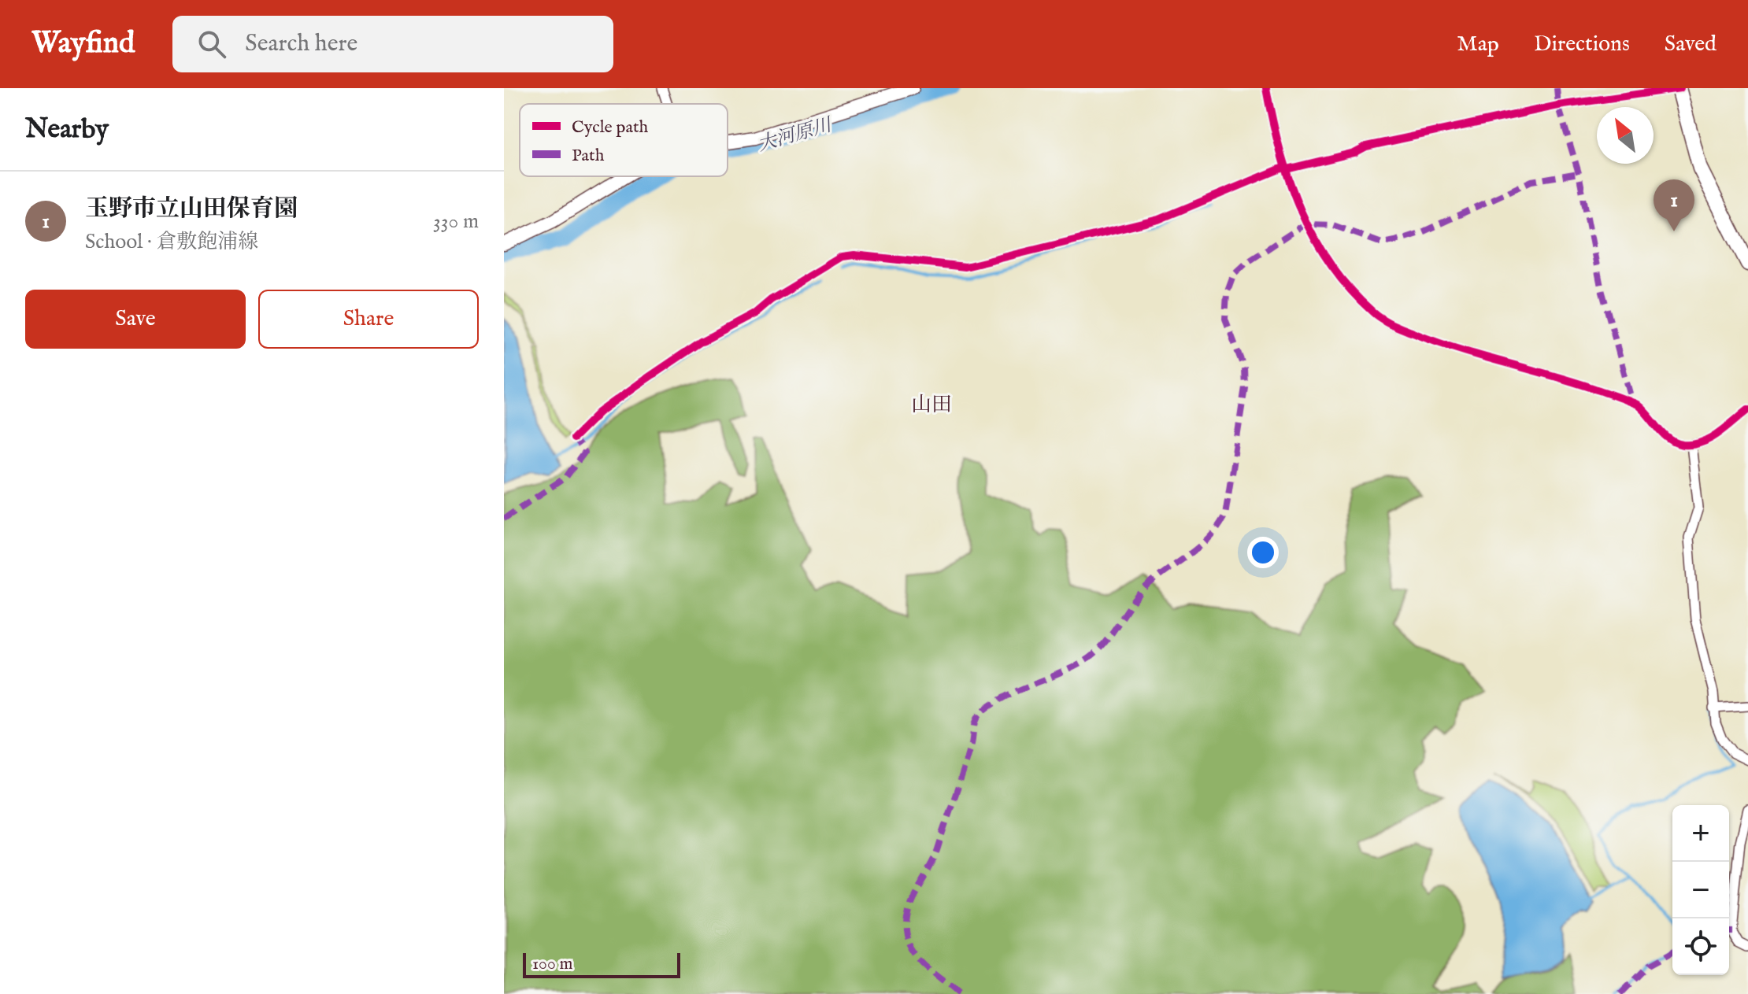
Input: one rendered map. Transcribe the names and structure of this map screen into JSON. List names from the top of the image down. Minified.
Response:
{"districts":["山田"],"water":["大河原川"],"legend":["Cycle path","Path"],"scale_bar":"100 m","north":"top left","page":{"header":"Wayfind","search":"Search here","nav":["Map","Directions","Saved"],"heading":"Nearby","list":[{"mark":"1","name":"玉野市立山田保育園","note":"School · 倉敷飽浦線","value":"330 m"}],"pins":"1","buttons":["Save","Share"],"map_buttons":["+","−"],"scale":"100 m"}}
